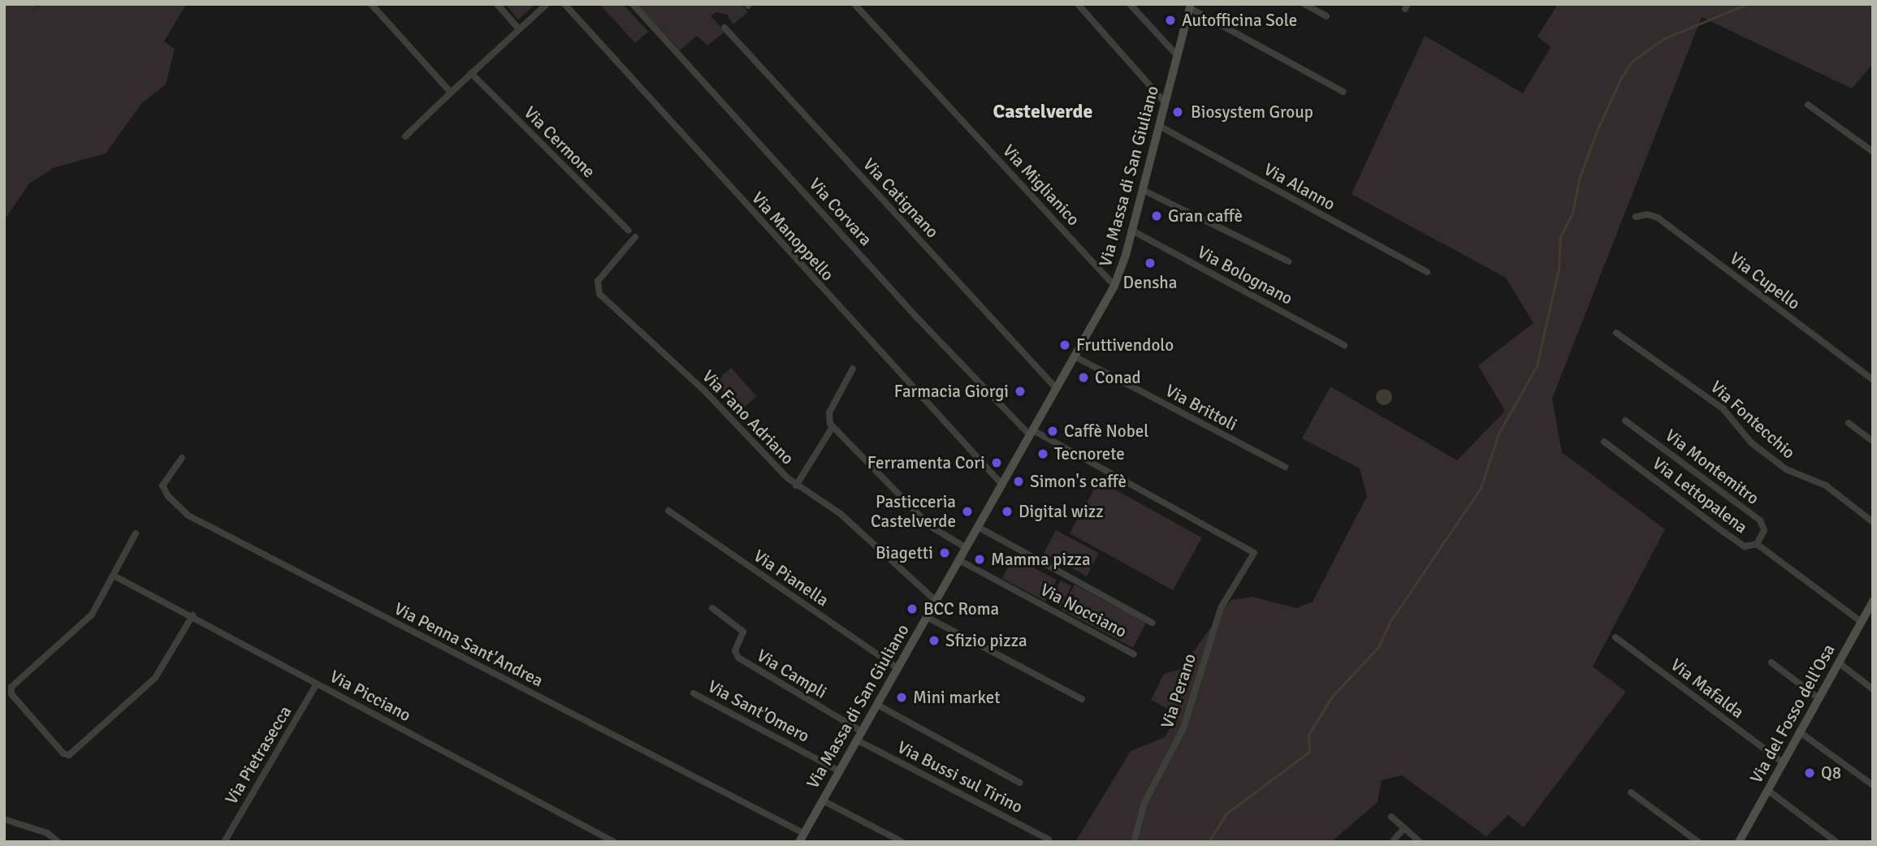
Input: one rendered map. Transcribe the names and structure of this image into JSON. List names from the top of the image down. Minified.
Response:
{"streets":{"street":["Via Cermone","Via Massa di San Giuliano","Via Miglianico","Via Alanno","Via Catignano","Via Corvara","Via Manoppello","Via Bolognano","Via Cupello","Via Brittoli","Via Fano Adriano","Via Fontecchio","Via Montemitro","Via Lettopalena","Via Pianella","Via Nocciano","Via Penna Sant'Andrea","Via Campli","Via Mafalda","Via Perano","Via Picciano","Via Sant'Omero","Via del Fosso dell'Osa","Via Pietrasecca","Via Bussi sul Tirino"]},"crossings":[["Via Massa di San Giuliano","Via Miglianico"],["Via Massa di San Giuliano","Via Alanno"],["Via Massa di San Giuliano","Via Catignano"],["Via Massa di San Giuliano","Via Corvara"],["Via Massa di San Giuliano","Via Manoppello"],["Via Massa di San Giuliano","Via Bolognano"],["Via Massa di San Giuliano","Via Brittoli"],["Via Massa di San Giuliano","Via Fano Adriano"],["Via Massa di San Giuliano","Via Pianella"],["Via Massa di San Giuliano","Via Nocciano"],["Via Massa di San Giuliano","Via Penna Sant'Andrea"],["Via Massa di San Giuliano","Via Campli"],["Via Massa di San Giuliano","Via Sant'Omero"],["Via Massa di San Giuliano","Via Bussi sul Tirino"],["Via Corvara","Via Perano"],["Via Montemitro","Via Lettopalena"],["Via Lettopalena","Via del Fosso dell'Osa"],["Via Campli","Via Bussi sul Tirino"],["Via Mafalda","Via del Fosso dell'Osa"],["Via Picciano","Via Pietrasecca"]],"districts":["Castelverde"],"places":["Autofficina Sole","Biosystem Group","Gran caffè","Densha","Fruttivendolo","Conad","Farmacia Giorgi","Caffè Nobel","Tecnorete","Ferramenta Cori","Simon's caffè","Pasticceria Castelverde","Digital wizz","Biagetti","Mamma pizza","BCC Roma","Sfizio pizza","Mini market","Q8"]}
